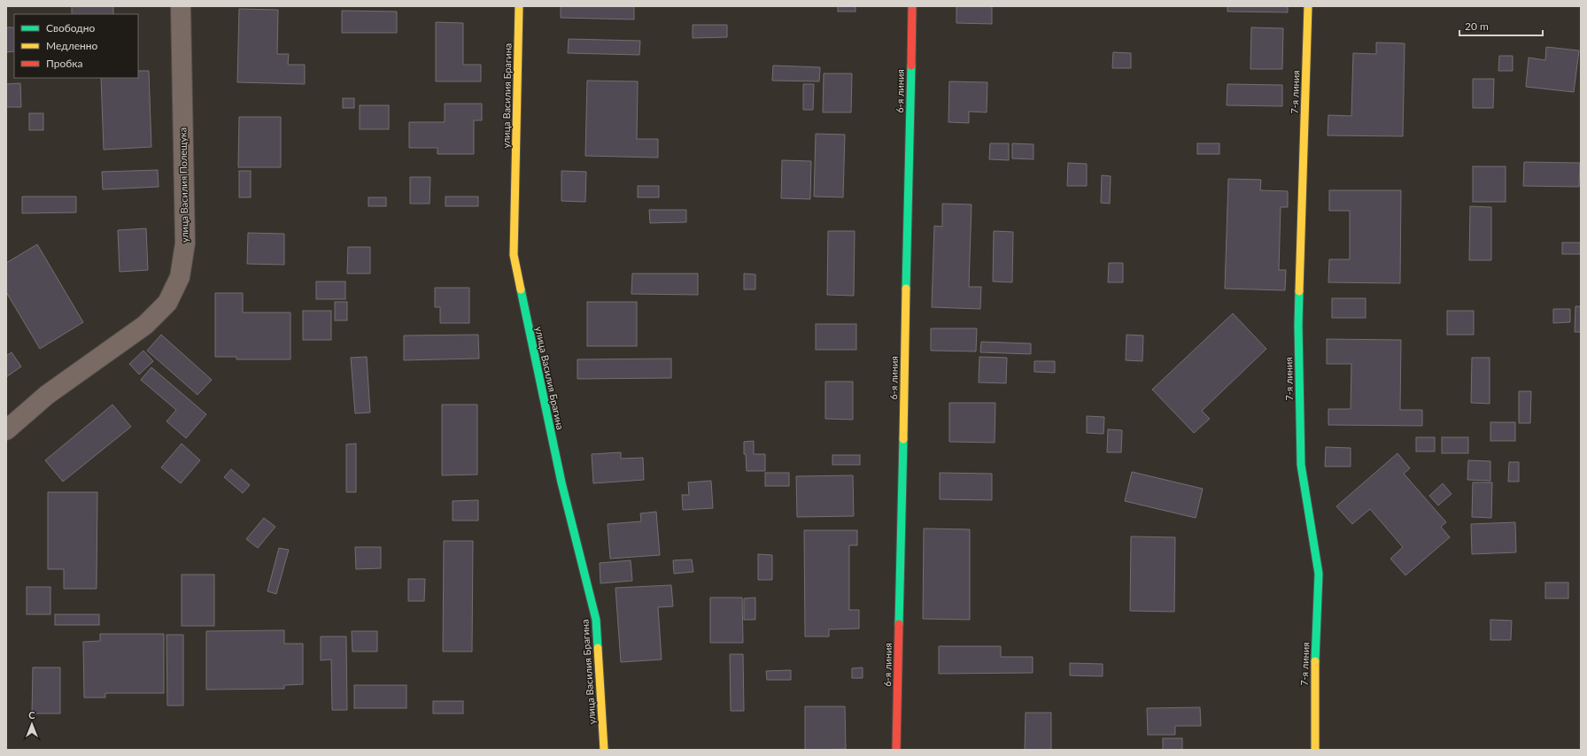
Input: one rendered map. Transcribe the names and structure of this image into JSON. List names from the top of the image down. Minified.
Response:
{"streets":{"street":["6-я линия","7-я линия","улица Василия Брагина","улица Василия Полещука"]},"legend":["Свободно","Медленно","Пробка"],"scale_bar":"20 m","north":"top"}
